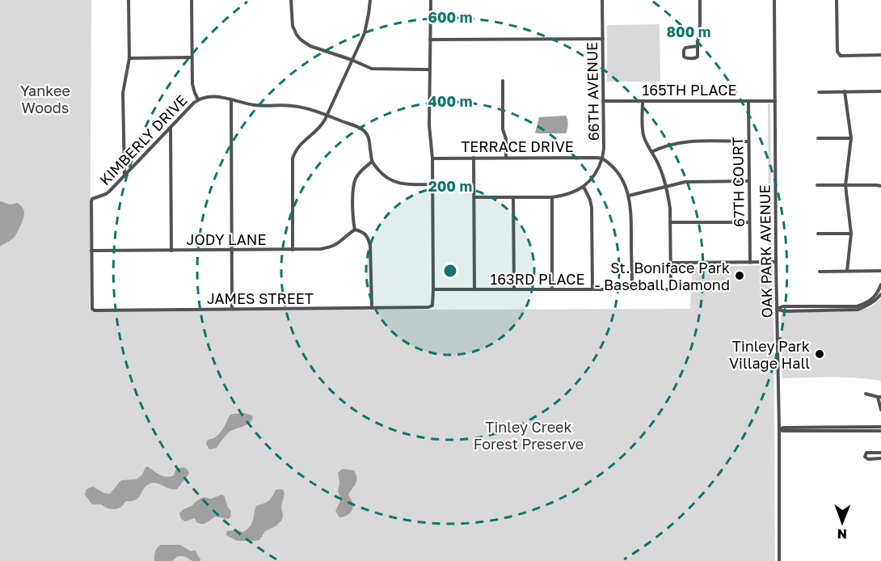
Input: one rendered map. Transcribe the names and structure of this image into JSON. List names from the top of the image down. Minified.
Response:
{"streets":{"street":["165TH PLACE","66TH AVENUE","KIMBERLY DRIVE","TERRACE DRIVE","67TH COURT","JODY LANE","OAK PARK AVENUE","163RD PLACE","JAMES STREET"]},"crossings":[["165TH PLACE","66TH AVENUE"],["165TH PLACE","67TH COURT"],["165TH PLACE","OAK PARK AVENUE"],["66TH AVENUE","TERRACE DRIVE"],["66TH AVENUE","163RD PLACE"],["KIMBERLY DRIVE","JODY LANE"],["KIMBERLY DRIVE","JAMES STREET"],["JODY LANE","JAMES STREET"],["163RD PLACE","JAMES STREET"]],"parks":["Yankee Woods","Tinley Creek Forest Preserve"],"places":["St. Boniface Park - Baseball Diamond","Tinley Park Village Hall"],"north":"bottom","rings":["600 m","800 m","400 m","200 m"]}
